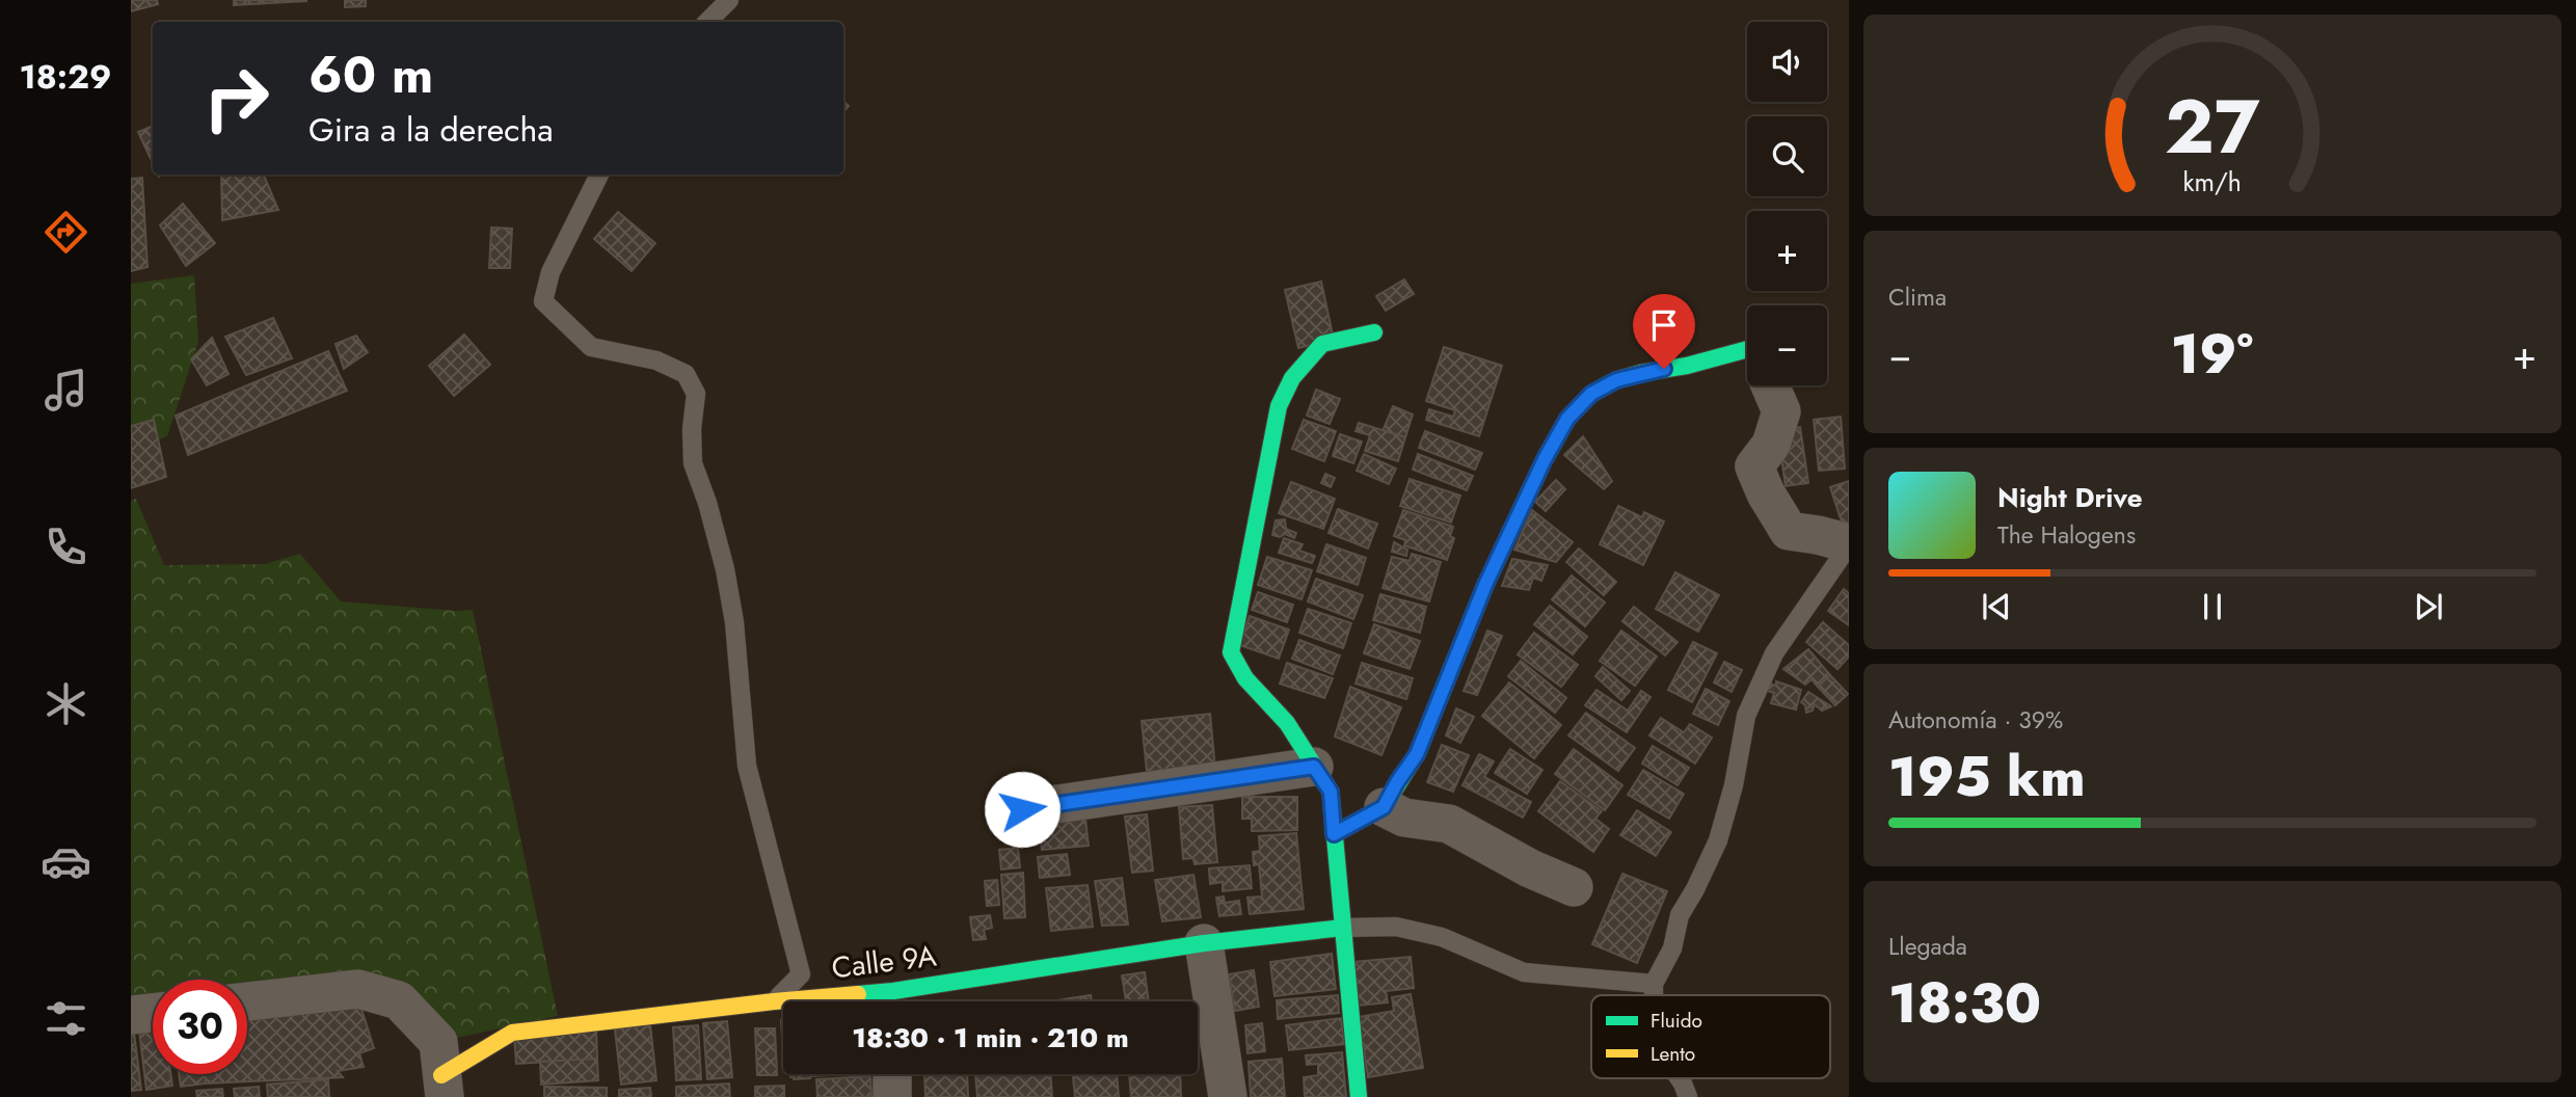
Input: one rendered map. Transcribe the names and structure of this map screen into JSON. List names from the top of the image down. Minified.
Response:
{"streets":{"street":["Calle 9A"]},"legend":["Fluido","Lento"],"page":{"tabs":"18:29","map_buttons":["+","−"],"turn":["60 m","Gira a la derecha"],"tile":["Clima",["Autonomía · 39%","195 km"],["Llegada","18:30"]],"heat":["−","19°","+"],"song":["Night Drive","The Halogens"],"limit":"30","trip":"18:30 · 1 min · 210 m","gauge":["27","km/h"]}}
